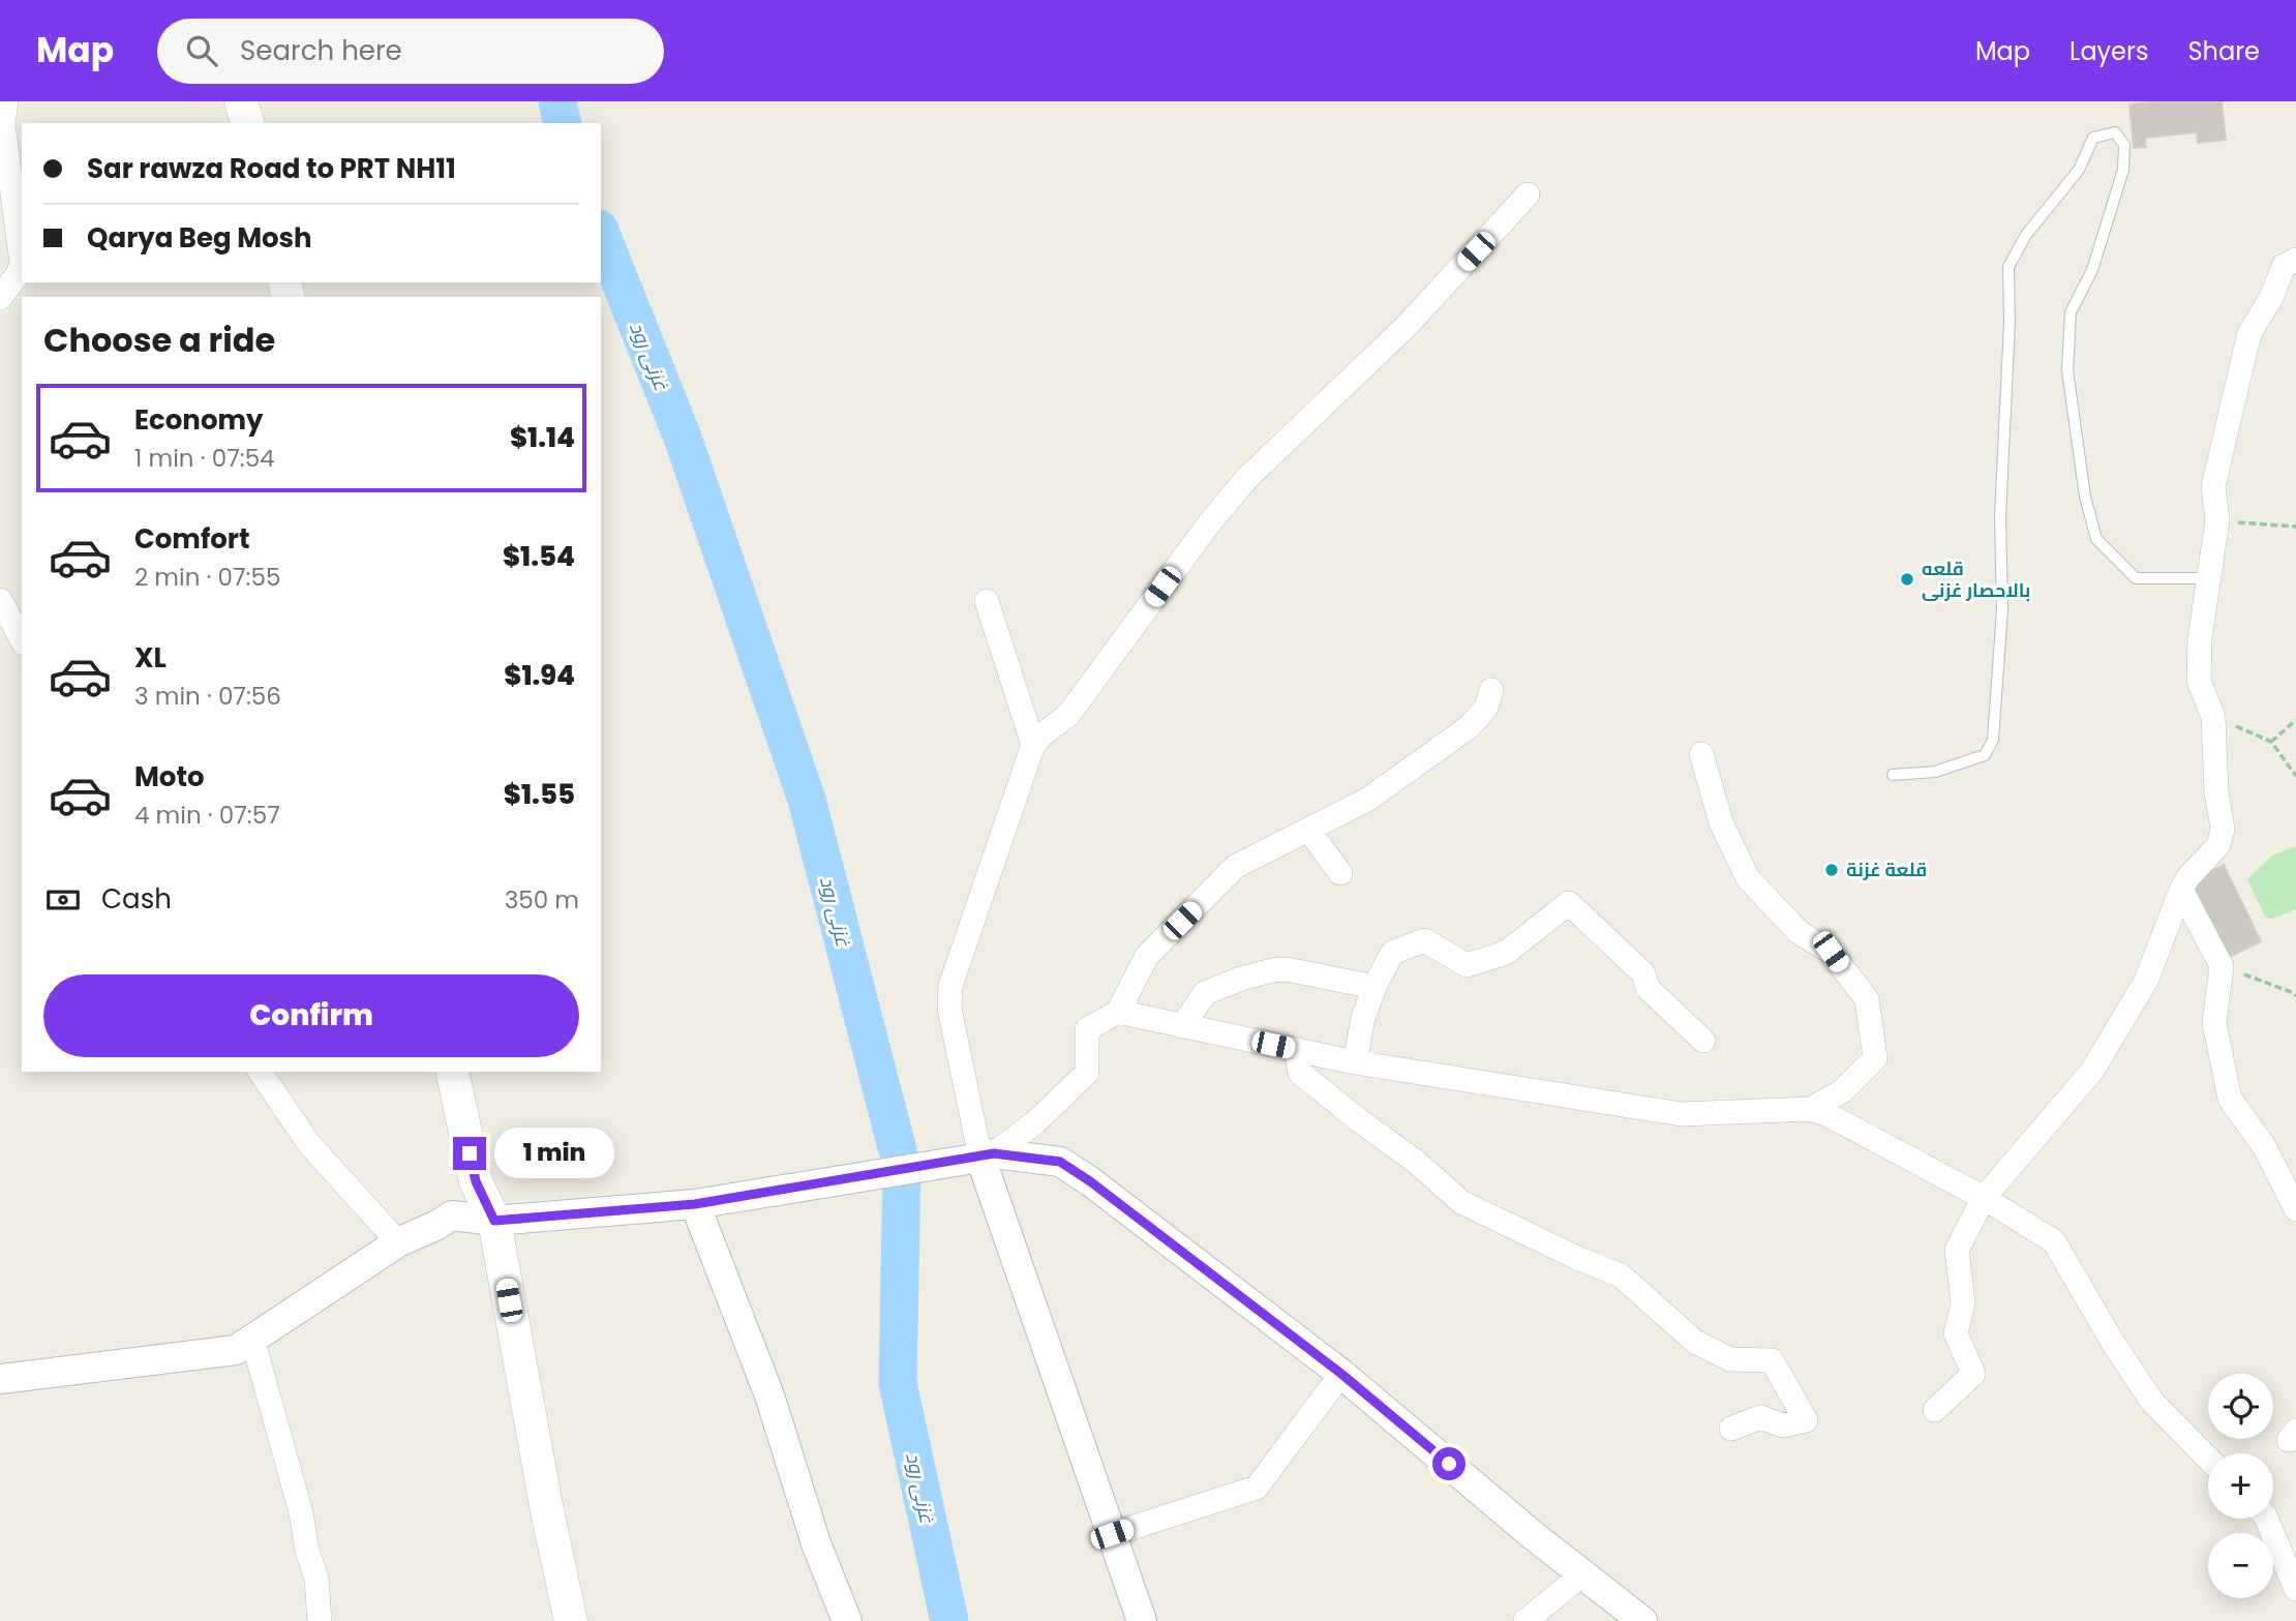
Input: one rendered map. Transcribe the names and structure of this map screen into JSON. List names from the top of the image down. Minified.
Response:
{"water":["غزنی رود"],"places":["قلعه بالاحصار غزنی","قلعة غزنة"],"page":{"header":"Map","search":"Search here","nav":["Map","Layers","Share"],"banner":["Sar rawza Road to PRT NH11","Qarya Beg Mosh"],"heading":"Choose a ride","list":[{"name":"Economy","note":"1 min · 07:54","value":"$1.14"},{"name":"Comfort","note":"2 min · 07:55","value":"$1.54"},{"name":"XL","note":"3 min · 07:56","value":"$1.94"},{"name":"Moto","note":"4 min · 07:57","value":"$1.55"}],"pay":["Cash","350 m"],"buttons":"Confirm","bubble":"1 min","map_buttons":["+","−"]}}
